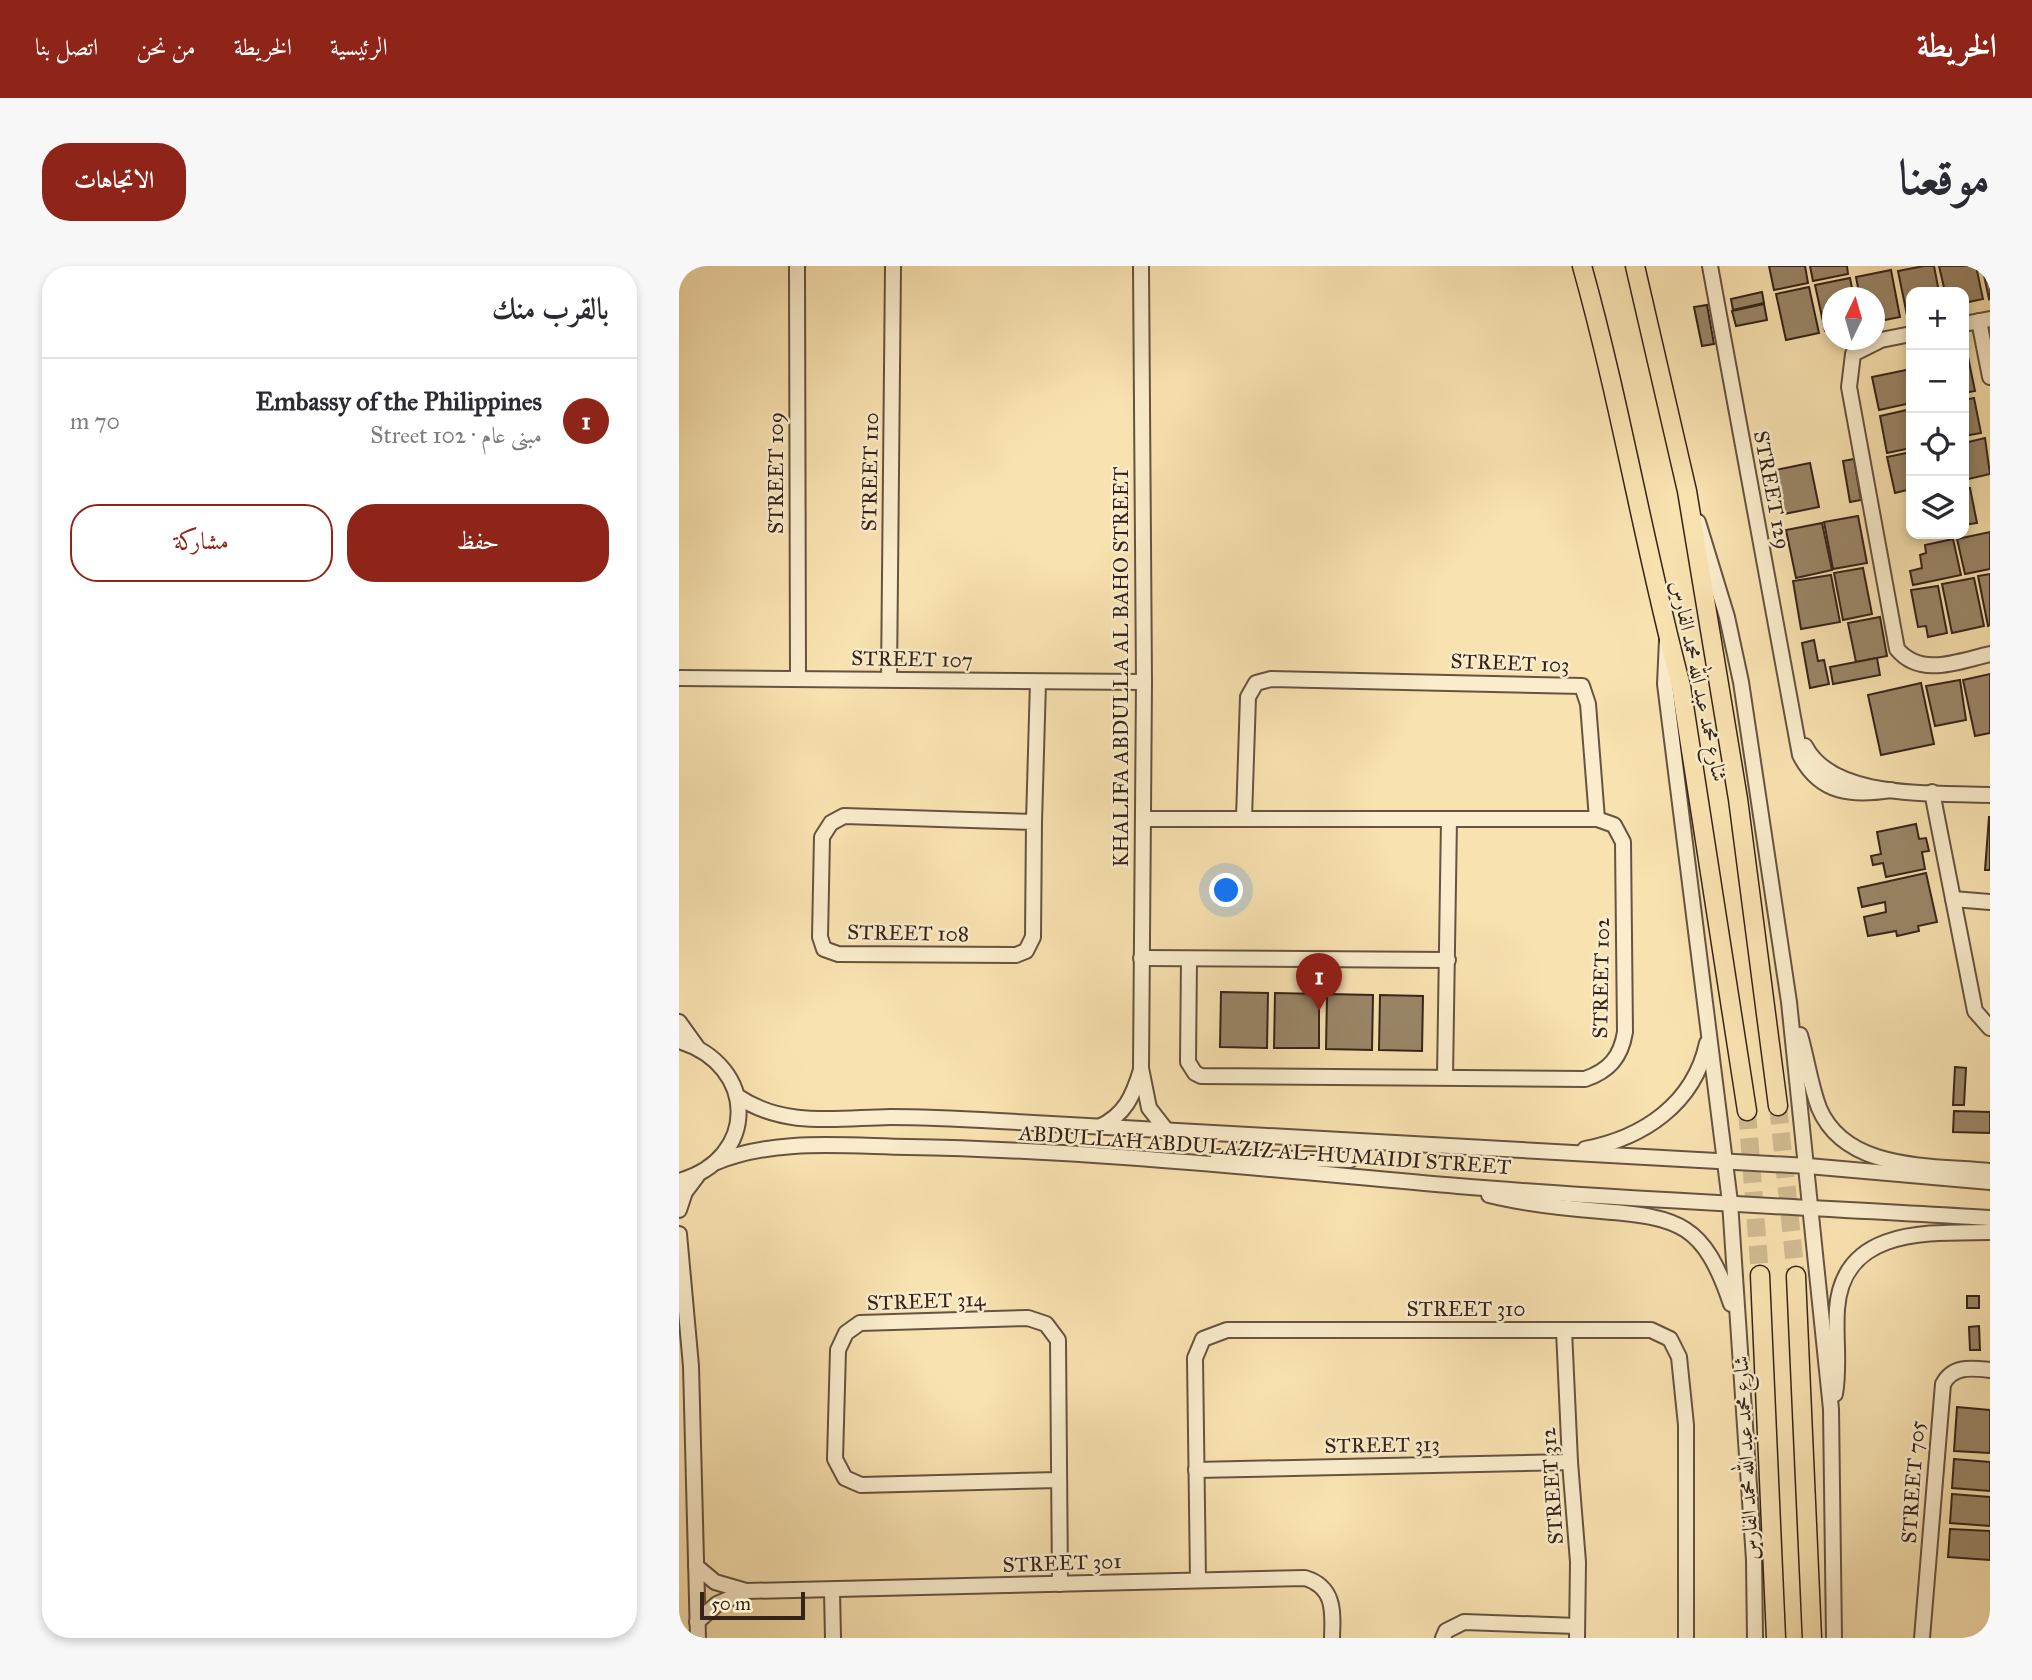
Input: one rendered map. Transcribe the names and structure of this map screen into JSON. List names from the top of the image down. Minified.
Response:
{"streets":{"main road":["شارع محمد عبد الله محمد الفارس"],"street":["STREET 110","STREET 109","STREET 129","STREET 107","STREET 103","KHALIFA ABDULLA AL BAHO STREET","STREET 108","STREET 102","ABDULLAH ABDULAZIZ AL-HUMAIDI STREET","STREET 314","STREET 310","STREET 313","STREET 705","STREET 312","STREET 301"]},"crossings":[["STREET 110","STREET 107"],["STREET 109","STREET 107"],["STREET 107","KHALIFA ABDULLA AL BAHO STREET"],["STREET 107","STREET 108"],["STREET 103","STREET 102"],["KHALIFA ABDULLA AL BAHO STREET","ABDULLAH ABDULAZIZ AL-HUMAIDI STREET"],["STREET 314","STREET 301"],["STREET 310","STREET 313"],["STREET 310","STREET 312"],["STREET 310","STREET 301"],["STREET 313","STREET 312"]],"scale_bar":"50 m","north":"top","page":{"header":"الخريطة","nav":["الرئيسية","الخريطة","من نحن","اتصل بنا"],"title":"موقعنا","buttons":["الاتجاهات",["حفظ","مشاركة"]],"heading":"بالقرب منك","map_buttons":["+","−"],"list":[{"mark":"1","name":"Embassy of the Philippines","note":"مبنى عام · Street 102","value":"70 m"}],"pins":"1","scale":"50 m"}}
